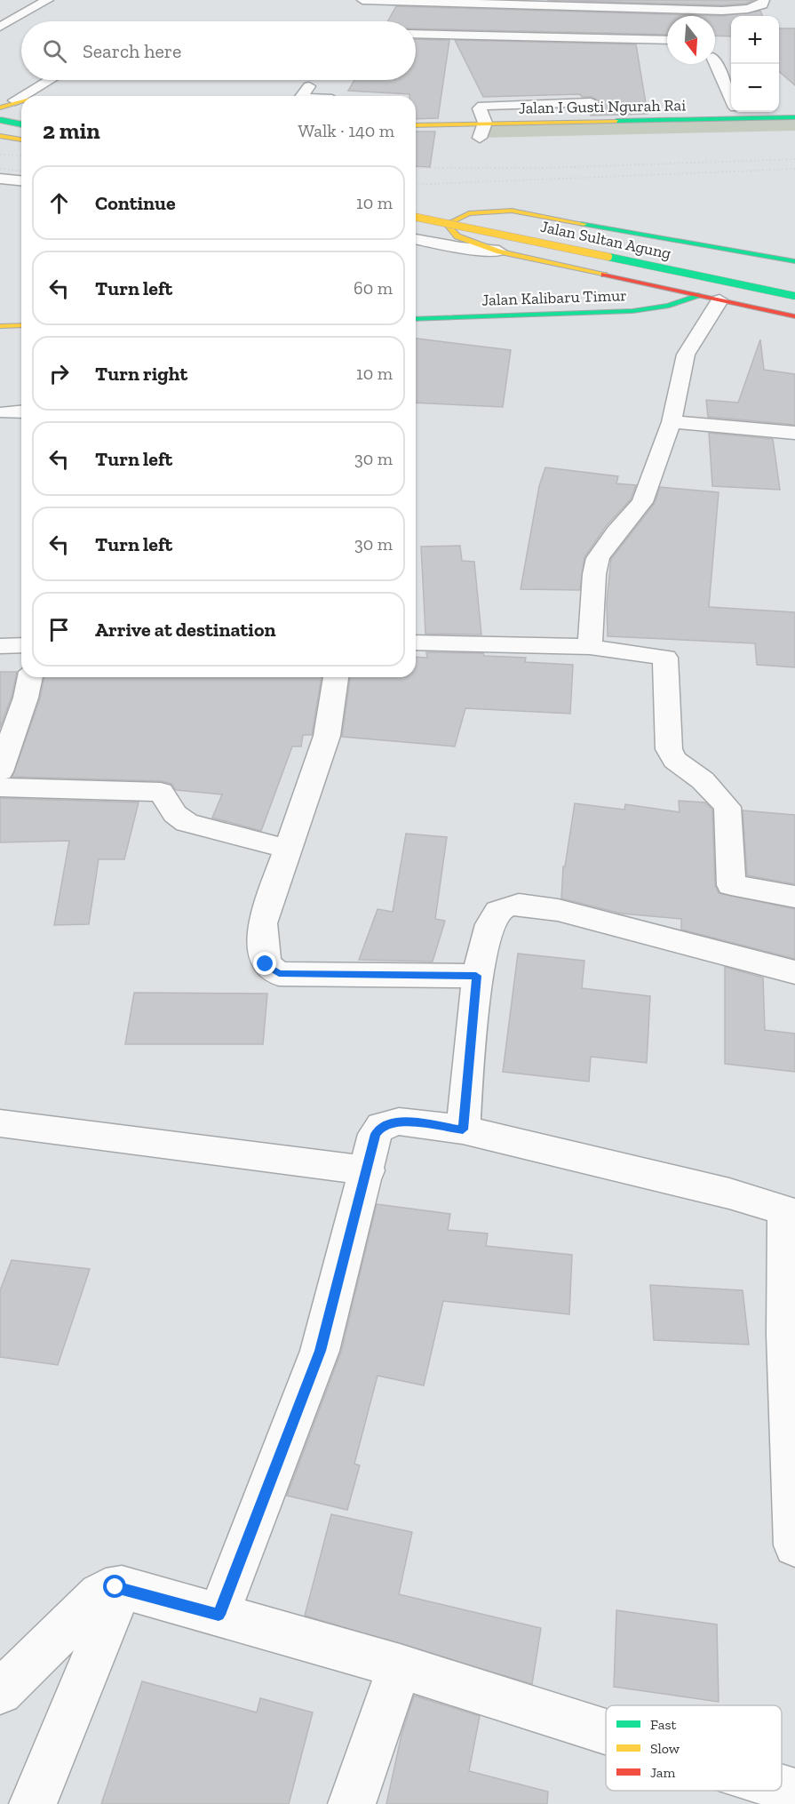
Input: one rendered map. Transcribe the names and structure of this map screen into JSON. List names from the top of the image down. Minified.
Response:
{"streets":{"main road":["Jalan I Gusti Ngurah Rai","Jalan Sultan Agung","Jalan Kalibaru Timur"]},"legend":["Fast","Slow","Jam"],"north":"bottom","page":{"map_buttons":["+","−"],"search":"Search here","heading":["2 min","Walk · 140 m"],"list":[["Continue","10 m"],["Turn left","60 m"],["Turn right","10 m"],["Turn left","30 m"],["Turn left","30 m"],"Arrive at destination"]}}
